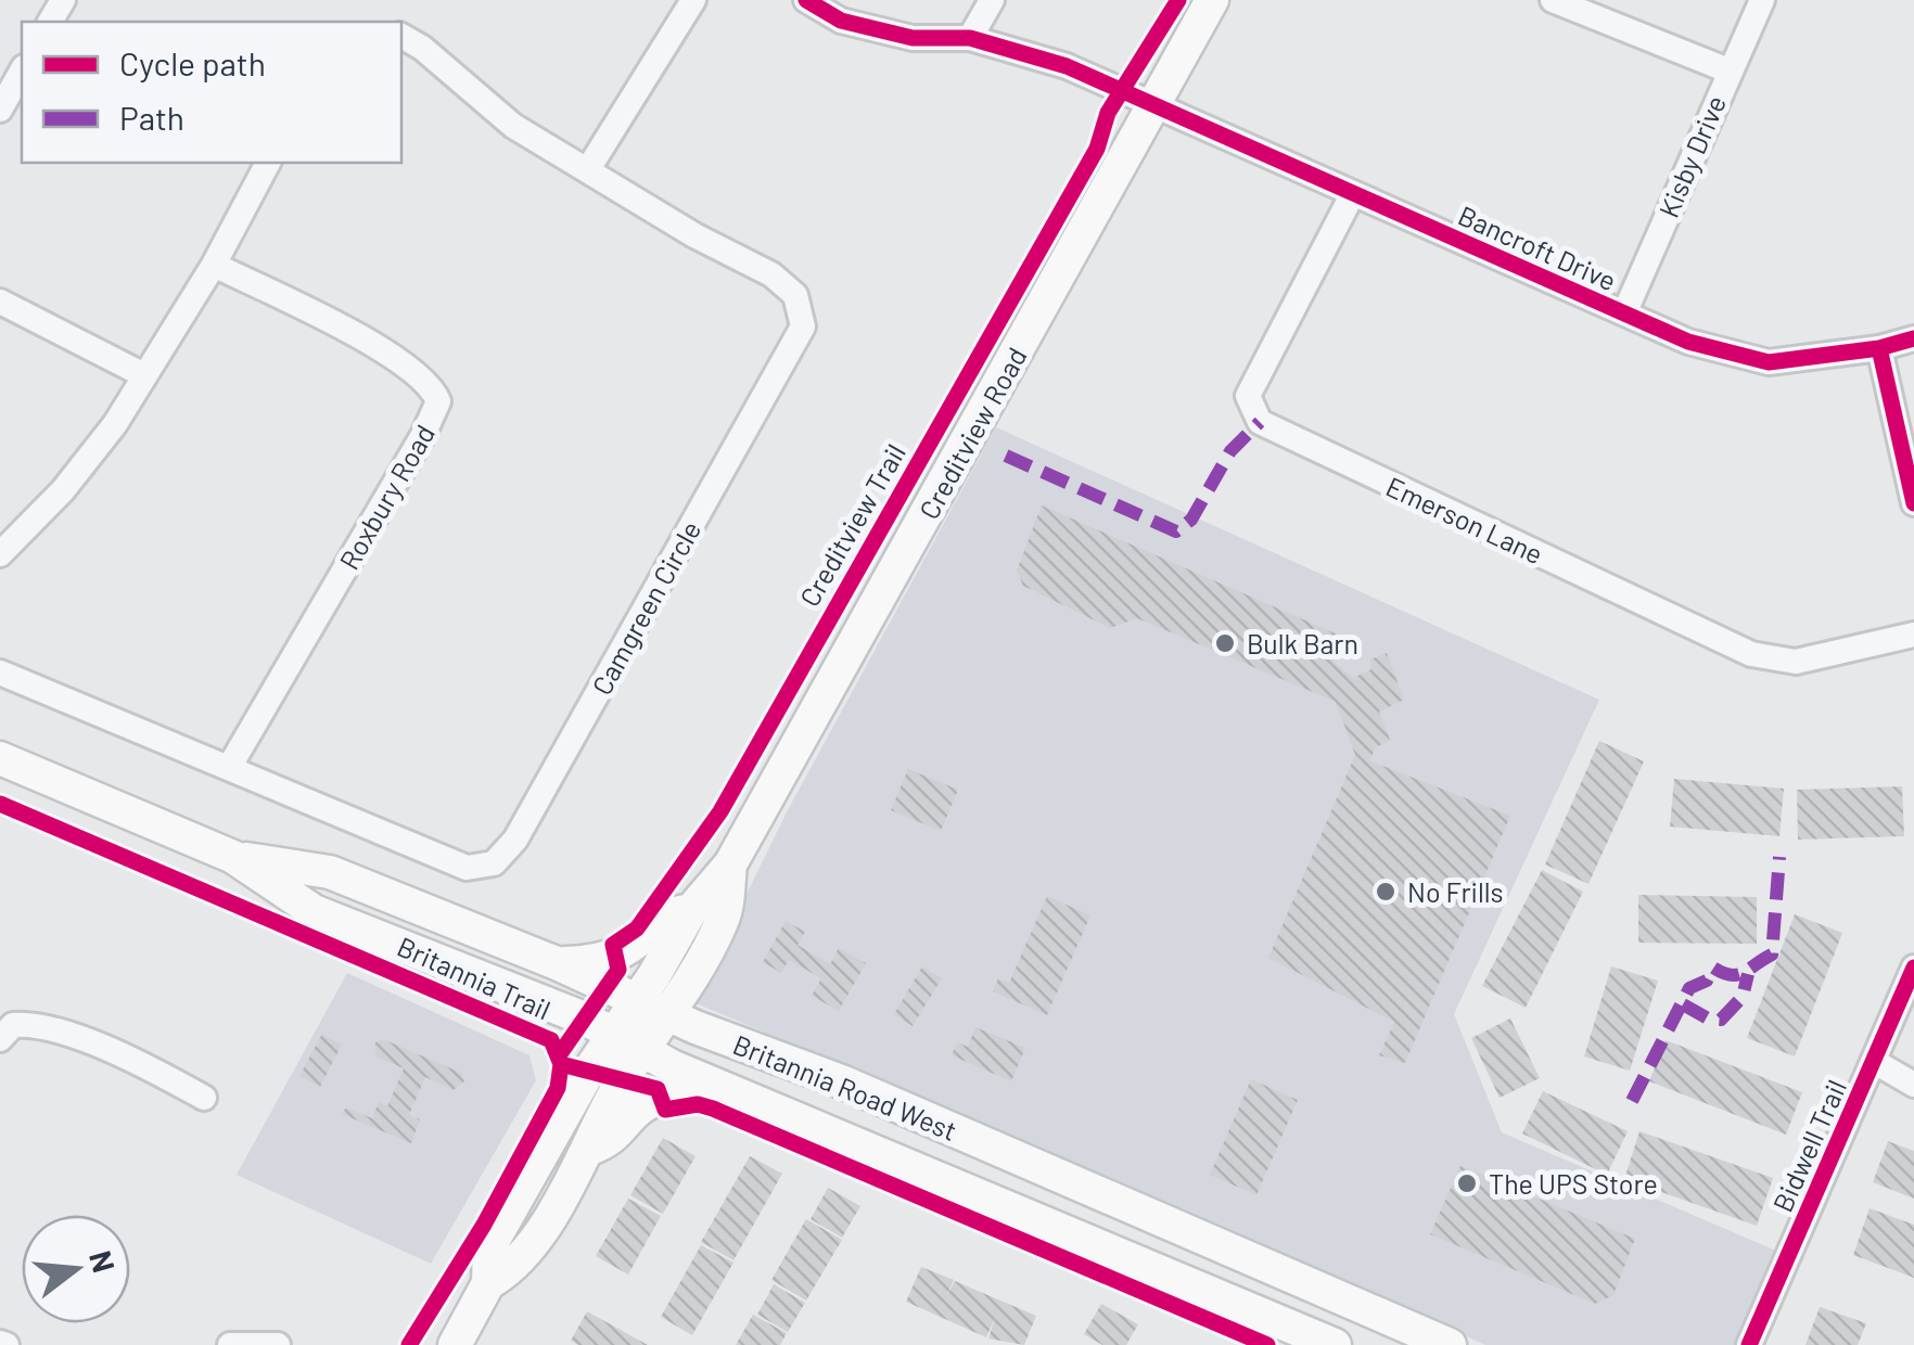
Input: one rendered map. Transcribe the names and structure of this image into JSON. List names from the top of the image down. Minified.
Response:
{"streets":{"main road":["Creditview Road","Britannia Road West"],"street":["Kisby Drive","Bancroft Drive","Roxbury Road","Emerson Lane","Camgreen Circle","Bidwell Trail"],"cycle path":["Creditview Trail","Britannia Trail"]},"crossings":[["Kisby Drive","Bancroft Drive"],["Bancroft Drive","Creditview Road"],["Bancroft Drive","Emerson Lane"],["Creditview Road","Britannia Road West"],["Roxbury Road","Camgreen Circle"]],"places":["Bulk Barn","No Frills","The UPS Store"],"legend":["Cycle path","Path"],"north":"right"}
